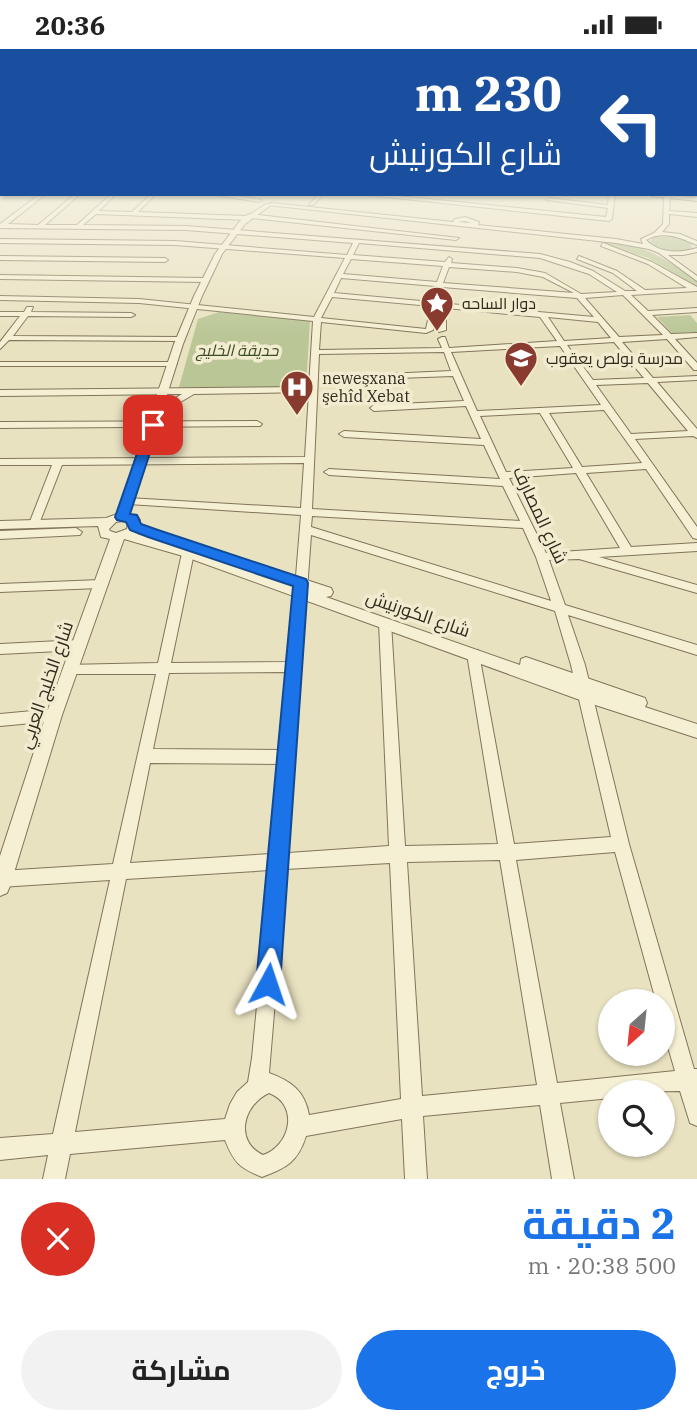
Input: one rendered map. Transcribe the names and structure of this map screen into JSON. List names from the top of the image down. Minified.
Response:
{"streets":{"street":["شارع المصارف","شارع الكورنيش","شارع الخليج العربي"]},"crossings":[["شارع المصارف","شارع الكورنيش"],["شارع الكورنيش","شارع الخليج العربي"]],"parks":["حديقة الخليج"],"places":{"place":["دوار الساحه"],"school or university":["مدرسة بولص يعقوب"],"hospital":["neweşxana şehîd Xebat"]},"north":"bottom left","page":{"status":"20:36","turn":["230 m","شارع الكورنيش"],"heading":["2 دقيقة","500 m · 20:38"],"buttons":["خروج","مشاركة"]}}
